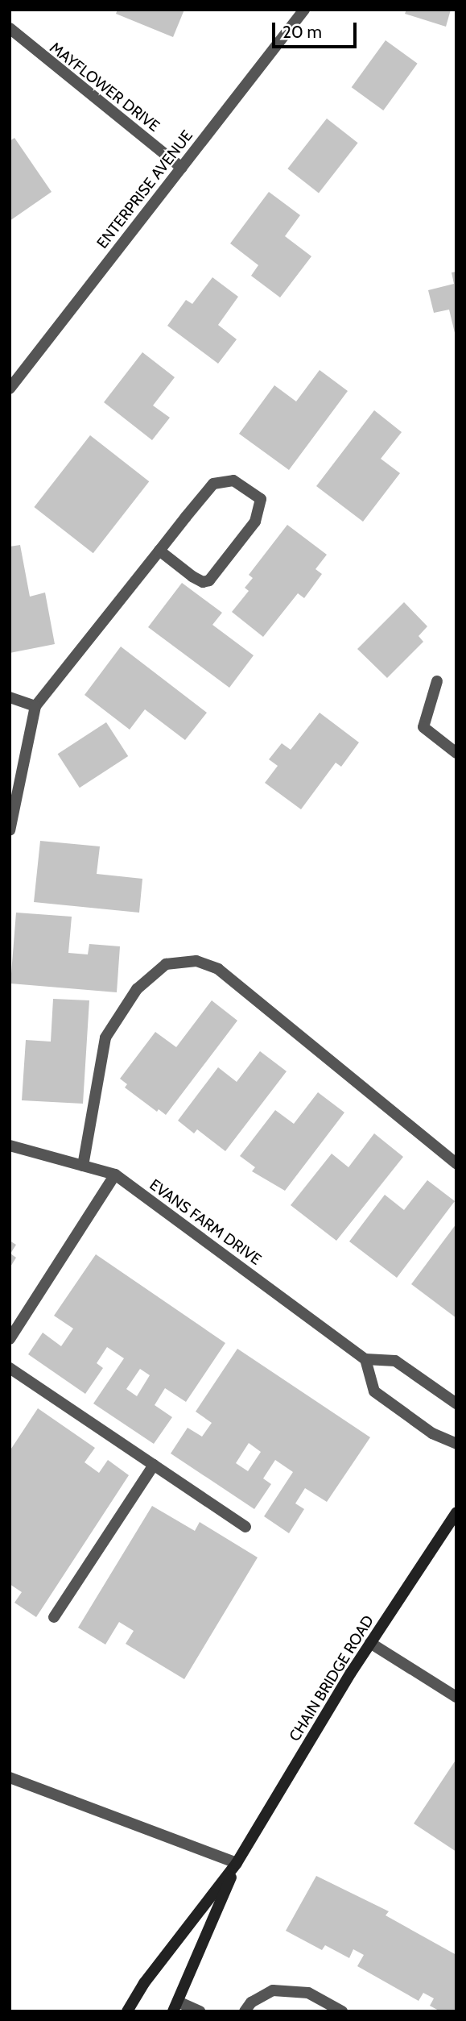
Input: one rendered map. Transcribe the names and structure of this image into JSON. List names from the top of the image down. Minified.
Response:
{"streets":{"main road":["CHAIN BRIDGE ROAD"],"street":["MAYFLOWER DRIVE","ENTERPRISE AVENUE","EVANS FARM DRIVE"]},"crossings":[["MAYFLOWER DRIVE","ENTERPRISE AVENUE"]],"scale_bar":"20 m"}
